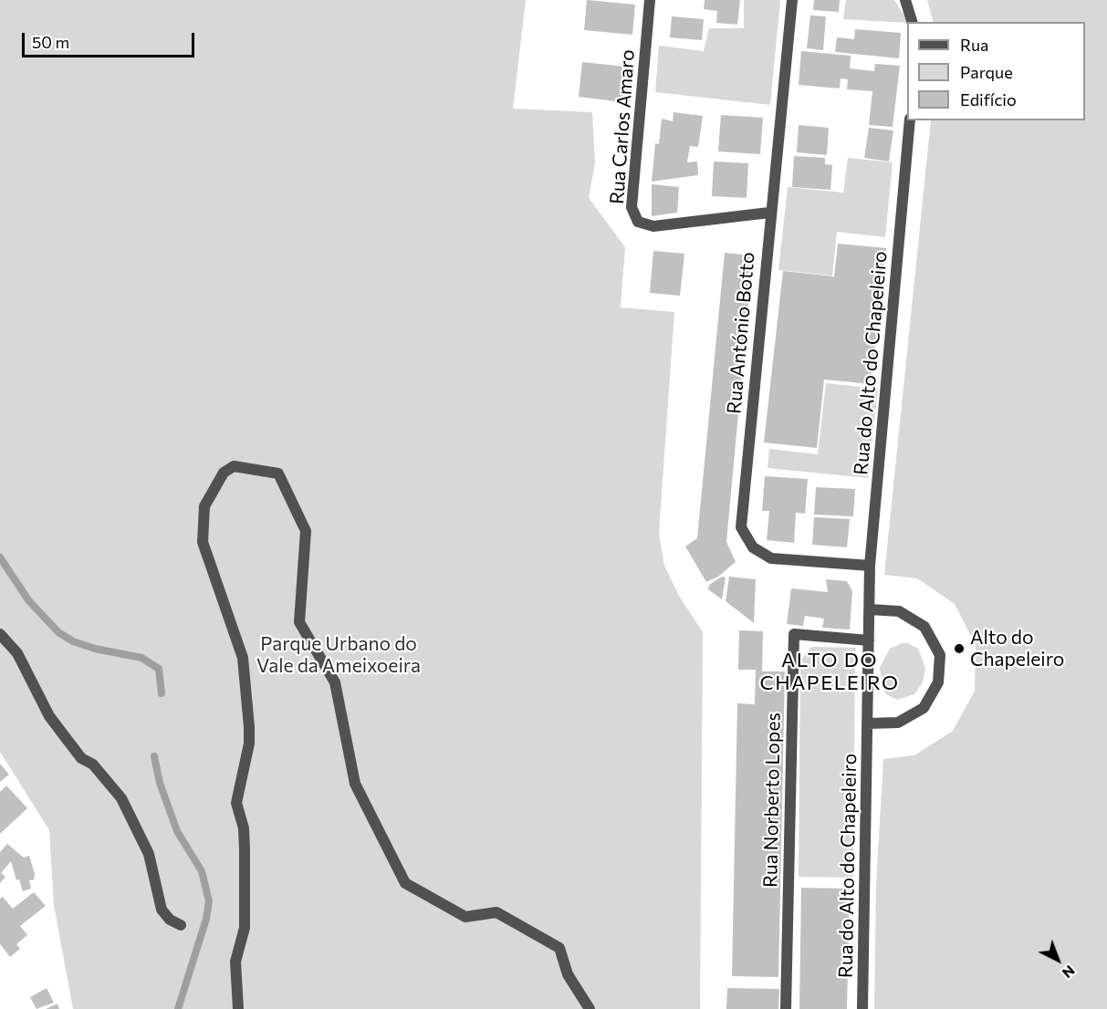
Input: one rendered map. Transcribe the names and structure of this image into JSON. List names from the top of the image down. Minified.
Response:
{"streets":{"street":["Rua Carlos Amaro","Rua António Botto","Rua do Alto do Chapeleiro","Rua Norberto Lopes"]},"crossings":[["Rua Carlos Amaro","Rua António Botto"],["Rua António Botto","Rua do Alto do Chapeleiro"],["Rua do Alto do Chapeleiro","Rua Norberto Lopes"]],"districts":["ALTO DO CHAPELEIRO"],"parks":["Parque Urbano do Vale da Ameixoeira"],"places":["Alto do Chapeleiro"],"legend":["Rua","Parque","Edifício"],"scale_bar":"50 m","north":"bottom right"}
